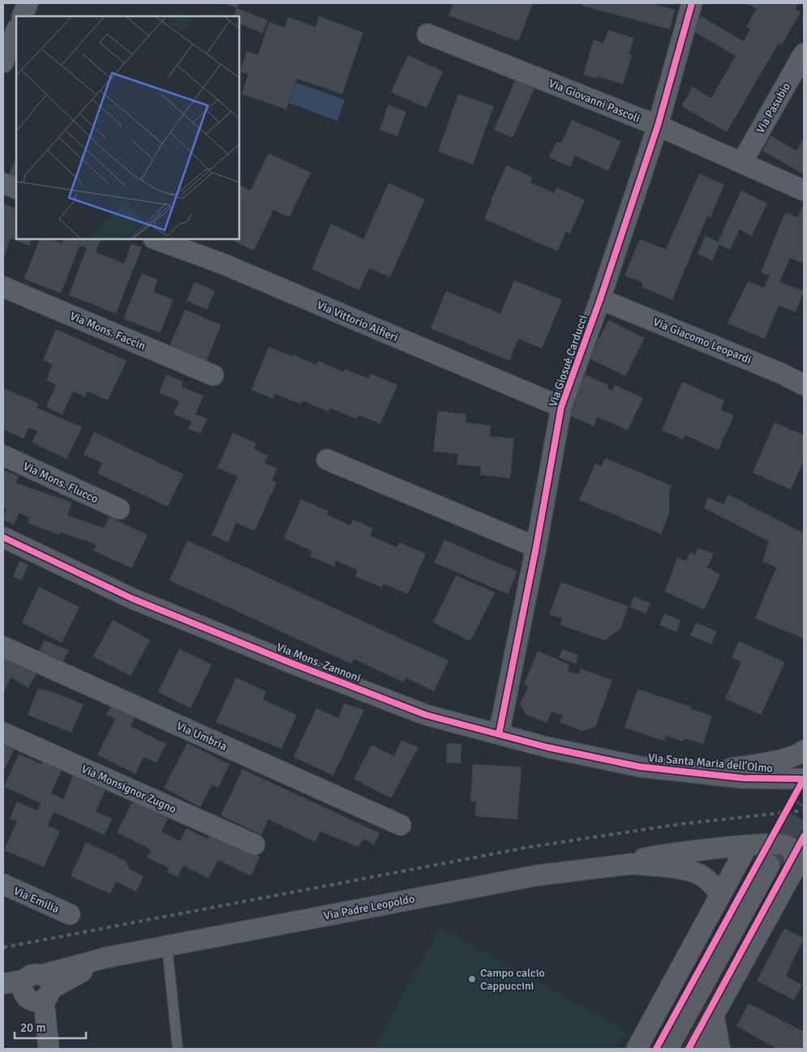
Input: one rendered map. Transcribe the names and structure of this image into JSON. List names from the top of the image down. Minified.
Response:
{"streets":{"street":["Via Giovanni Pascoli","Via Pasubio","Via Vittorio Alfieri","Via Mons. Faccin","Via Giacomo Leopardi","Via Giosuè Carducci","Via Mons. Flucco","Via Mons. Zannoni","Via Umbria","Via Santa Maria dell'Olmo","Via Monsignor Zugno","Via Emilia","Via Padre Leopoldo"]},"crossings":[["Via Giovanni Pascoli","Via Pasubio"],["Via Giovanni Pascoli","Via Giosuè Carducci"],["Via Vittorio Alfieri","Via Giosuè Carducci"],["Via Giacomo Leopardi","Via Giosuè Carducci"],["Via Giosuè Carducci","Via Mons. Zannoni"],["Via Mons. Zannoni","Via Santa Maria dell'Olmo"]],"places":["Campo calcio Cappuccini"],"scale_bar":"20 m"}
